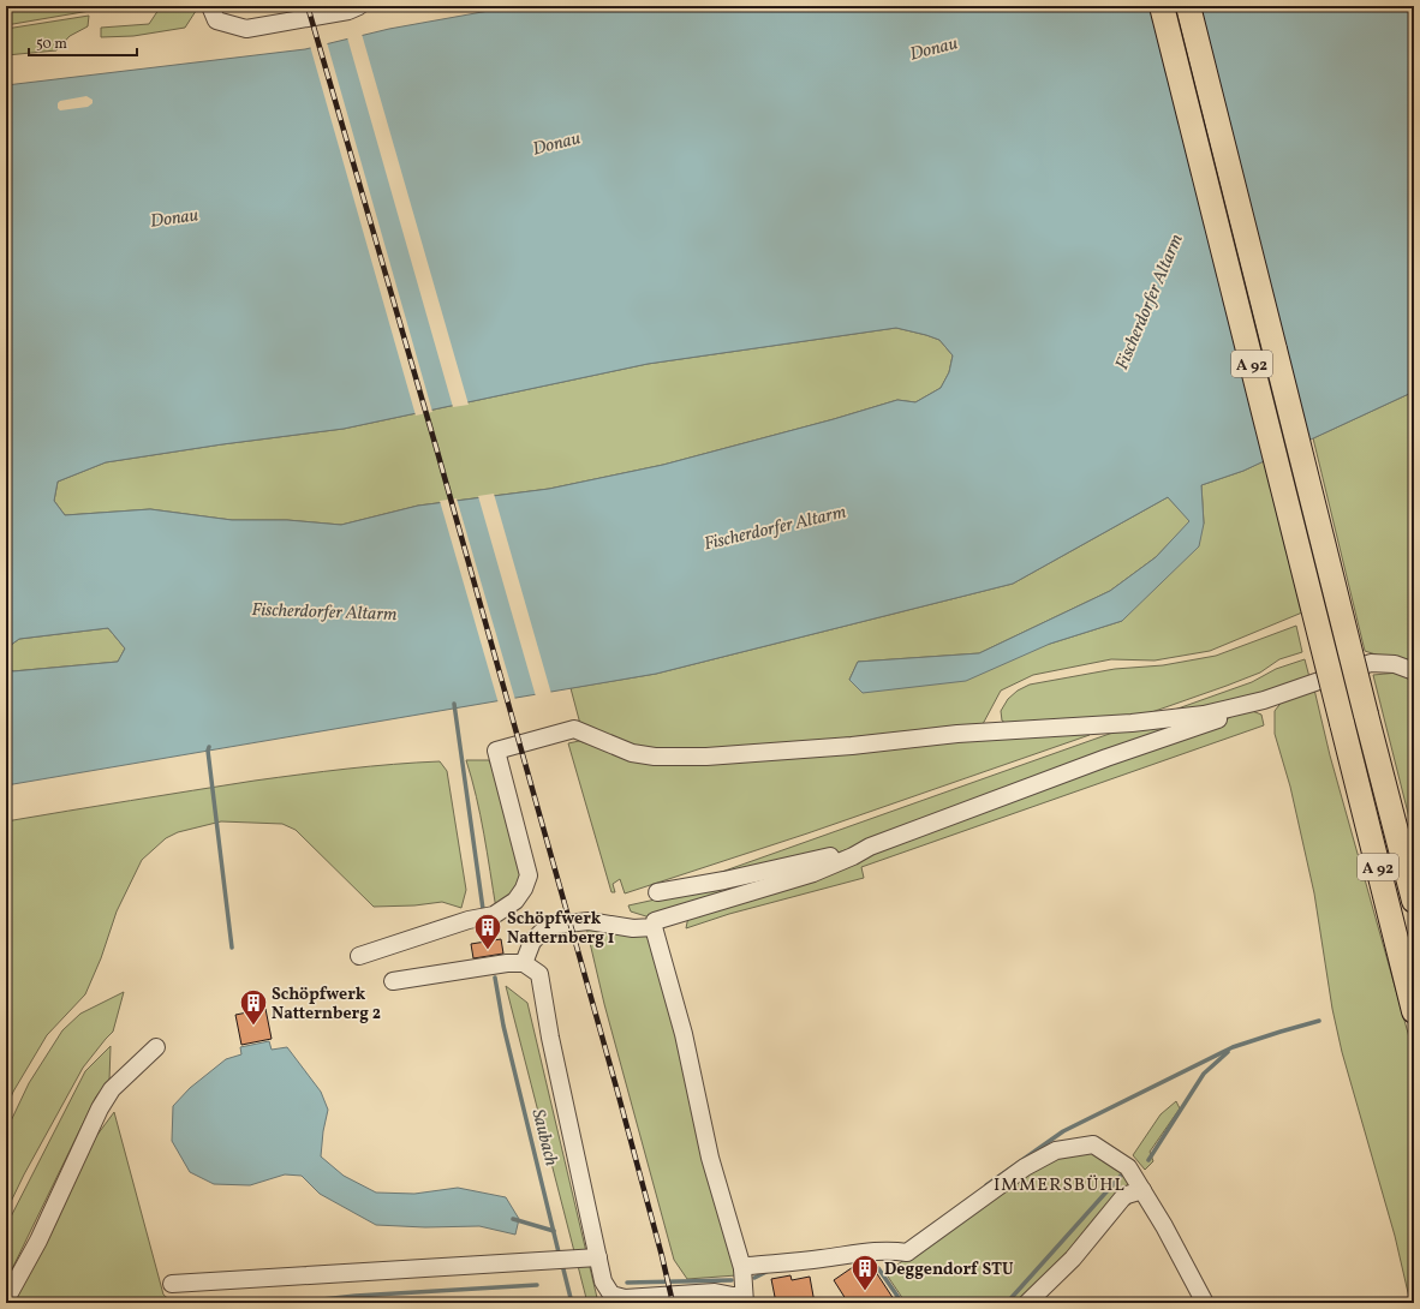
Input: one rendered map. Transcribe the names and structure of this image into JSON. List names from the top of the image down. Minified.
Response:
{"streets":{"highway":["A 92"]},"districts":["IMMERSBÜHL"],"water":["Donau","Fischerdorfer Altarm","Saubach"],"places":{"building":["Schöpfwerk Natternberg 1","Schöpfwerk Natternberg 2","Deggendorf STU"]},"scale_bar":"50 m"}
